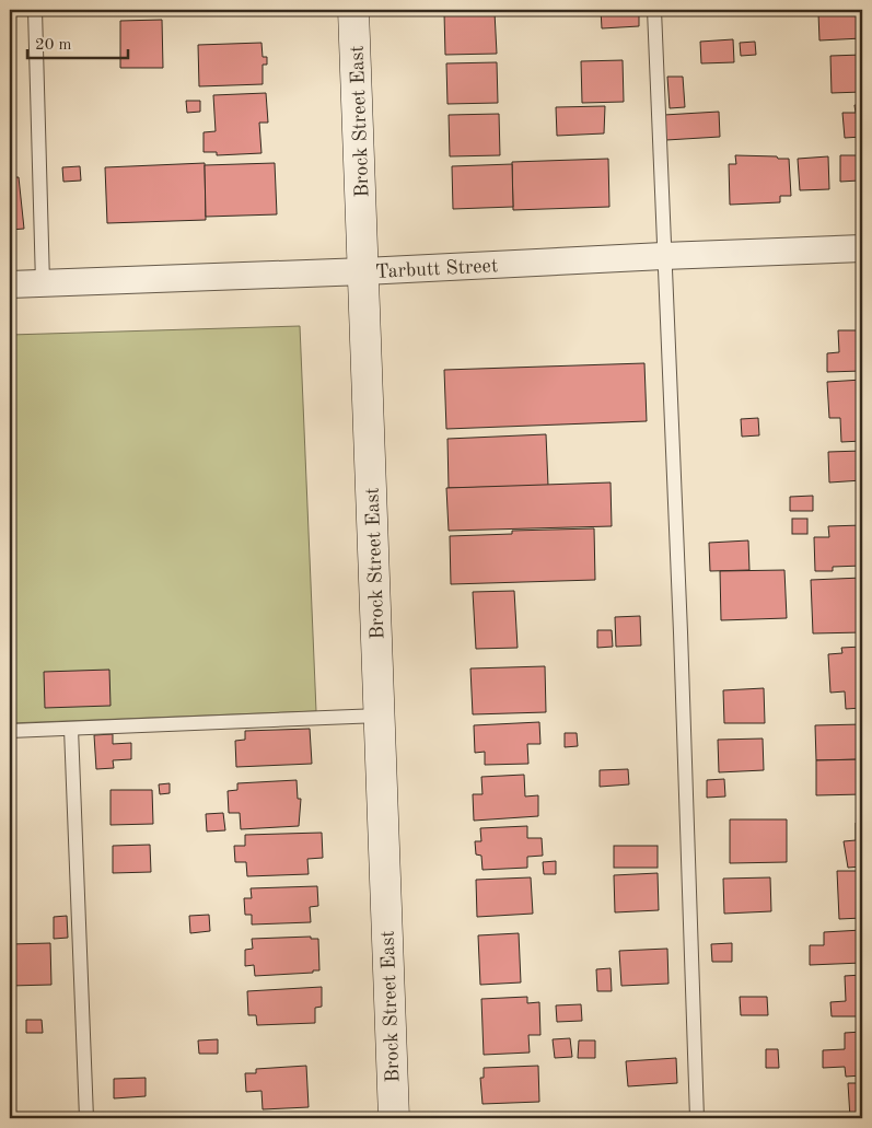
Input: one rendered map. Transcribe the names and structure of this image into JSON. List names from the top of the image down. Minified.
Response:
{"streets":{"street":["Brock Street East","Tarbutt Street"]},"crossings":[["Brock Street East","Tarbutt Street"]],"scale_bar":"20 m"}
